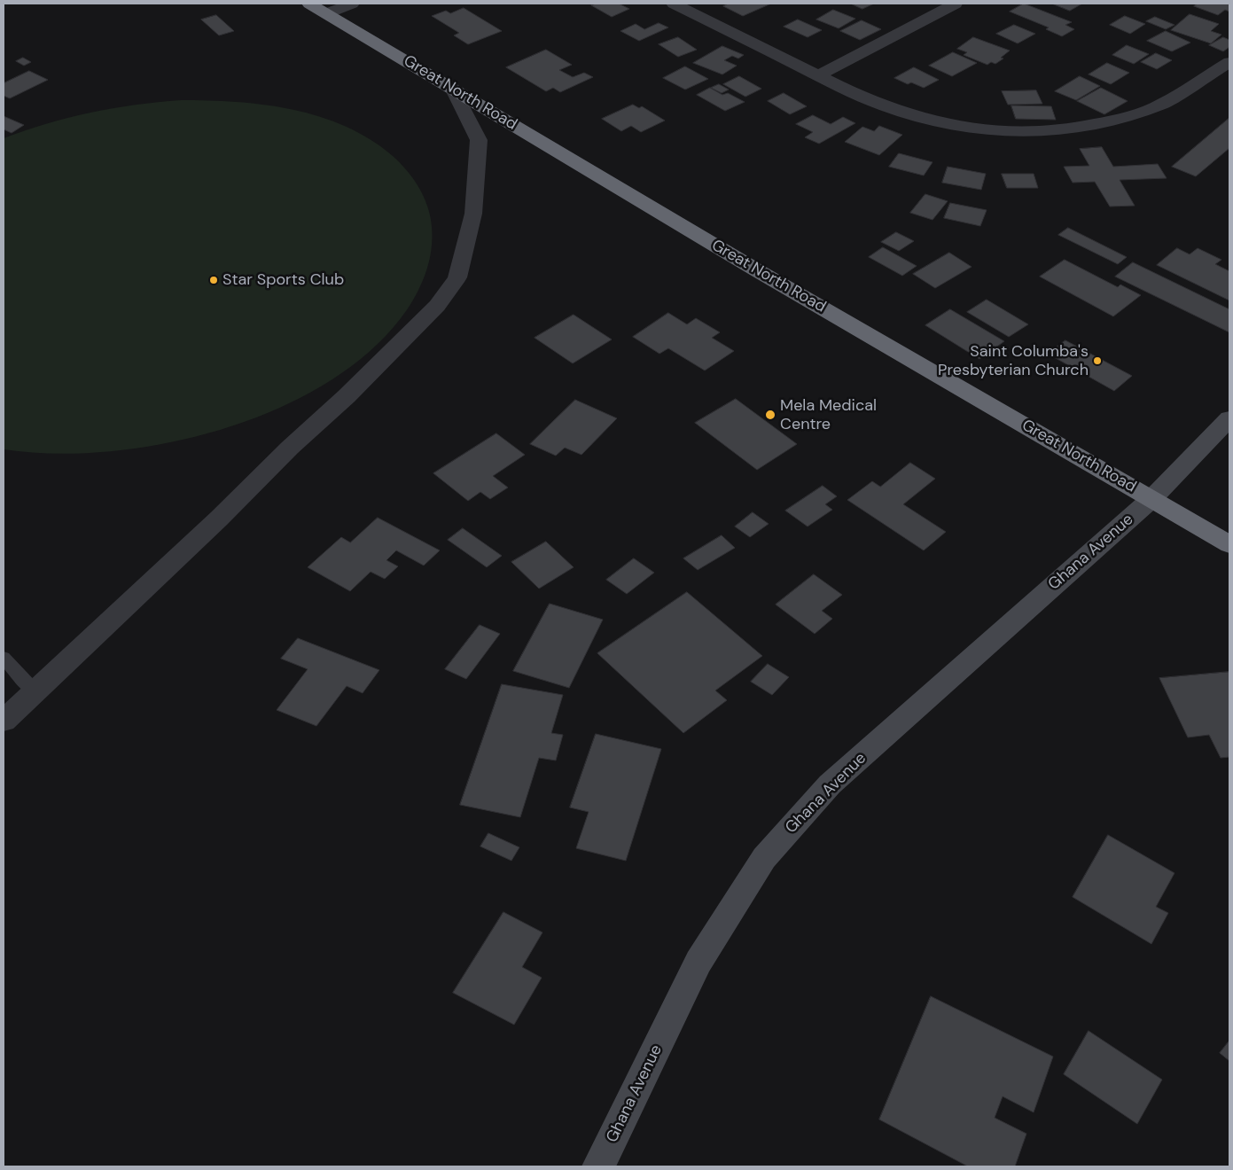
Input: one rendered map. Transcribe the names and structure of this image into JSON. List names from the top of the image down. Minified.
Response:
{"streets":{"highway":["Great North Road"],"main road":["Ghana Avenue"]},"crossings":[["Great North Road","Ghana Avenue"]],"places":["Star Sports Club","Saint Columba's Presbyterian Church","Mela Medical Centre"]}
